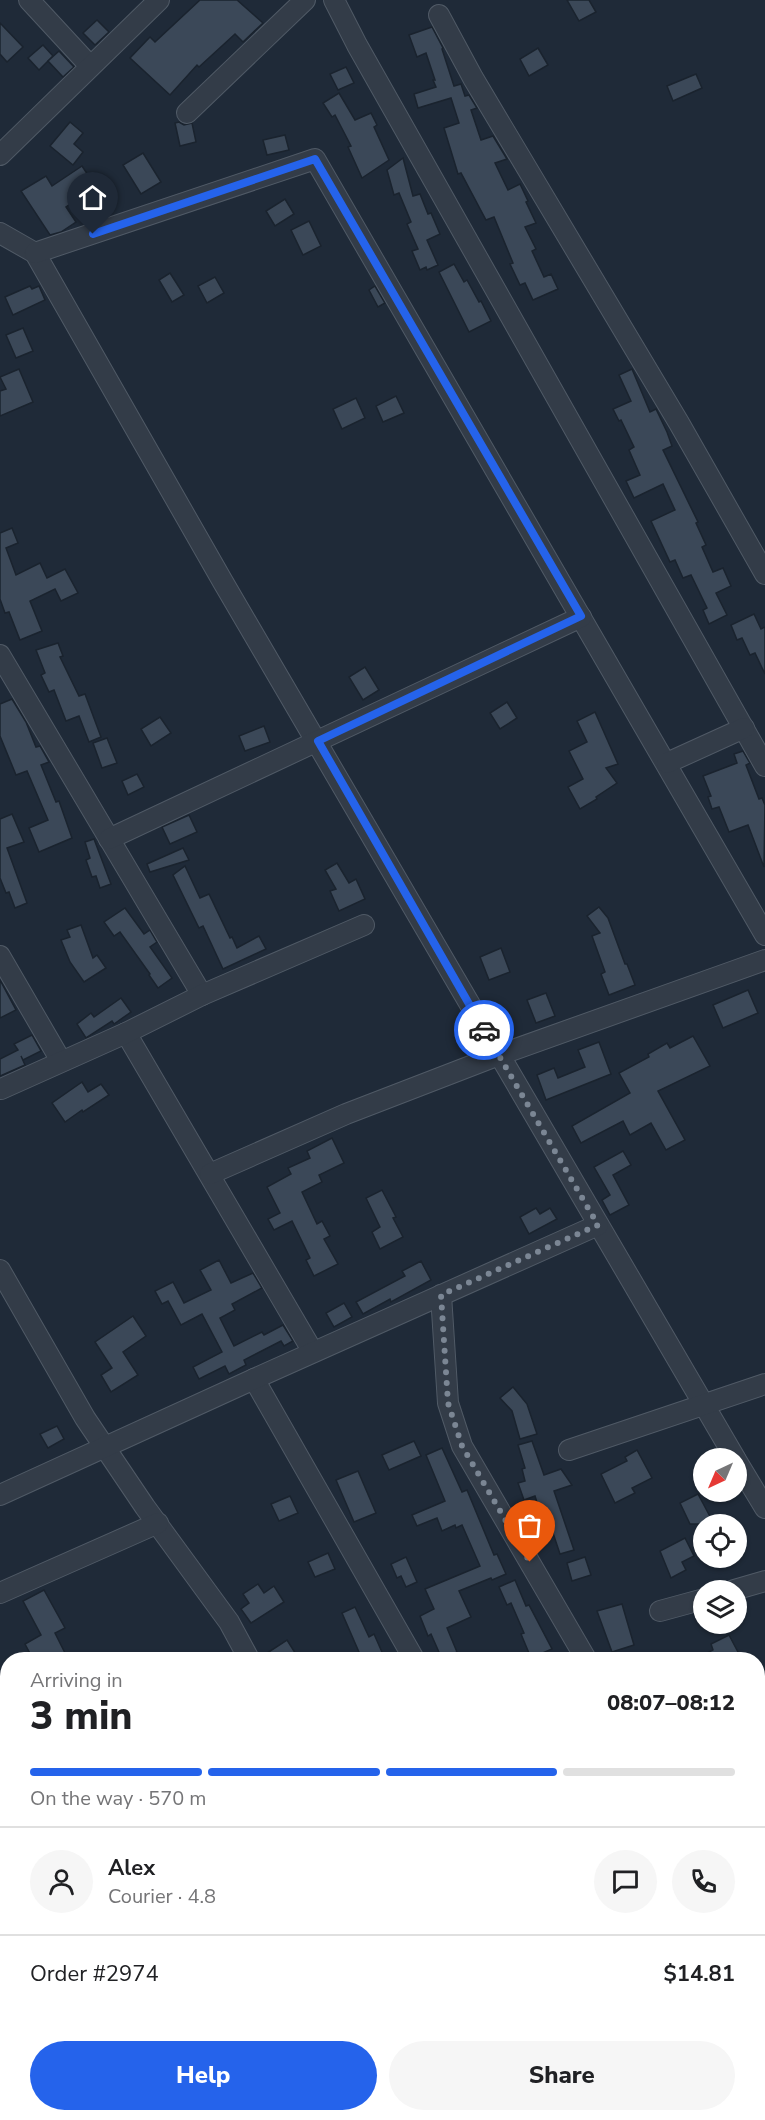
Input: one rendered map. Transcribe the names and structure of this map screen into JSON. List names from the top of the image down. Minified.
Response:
{"north":"bottom left","page":{"heading":["3 min","Arriving in","08:07–08:12"],"panel":["Alex","Courier · 4.8","Order #2974","$14.81"],"bar":"On the way · 570 m","buttons":["Help","Share"]}}
